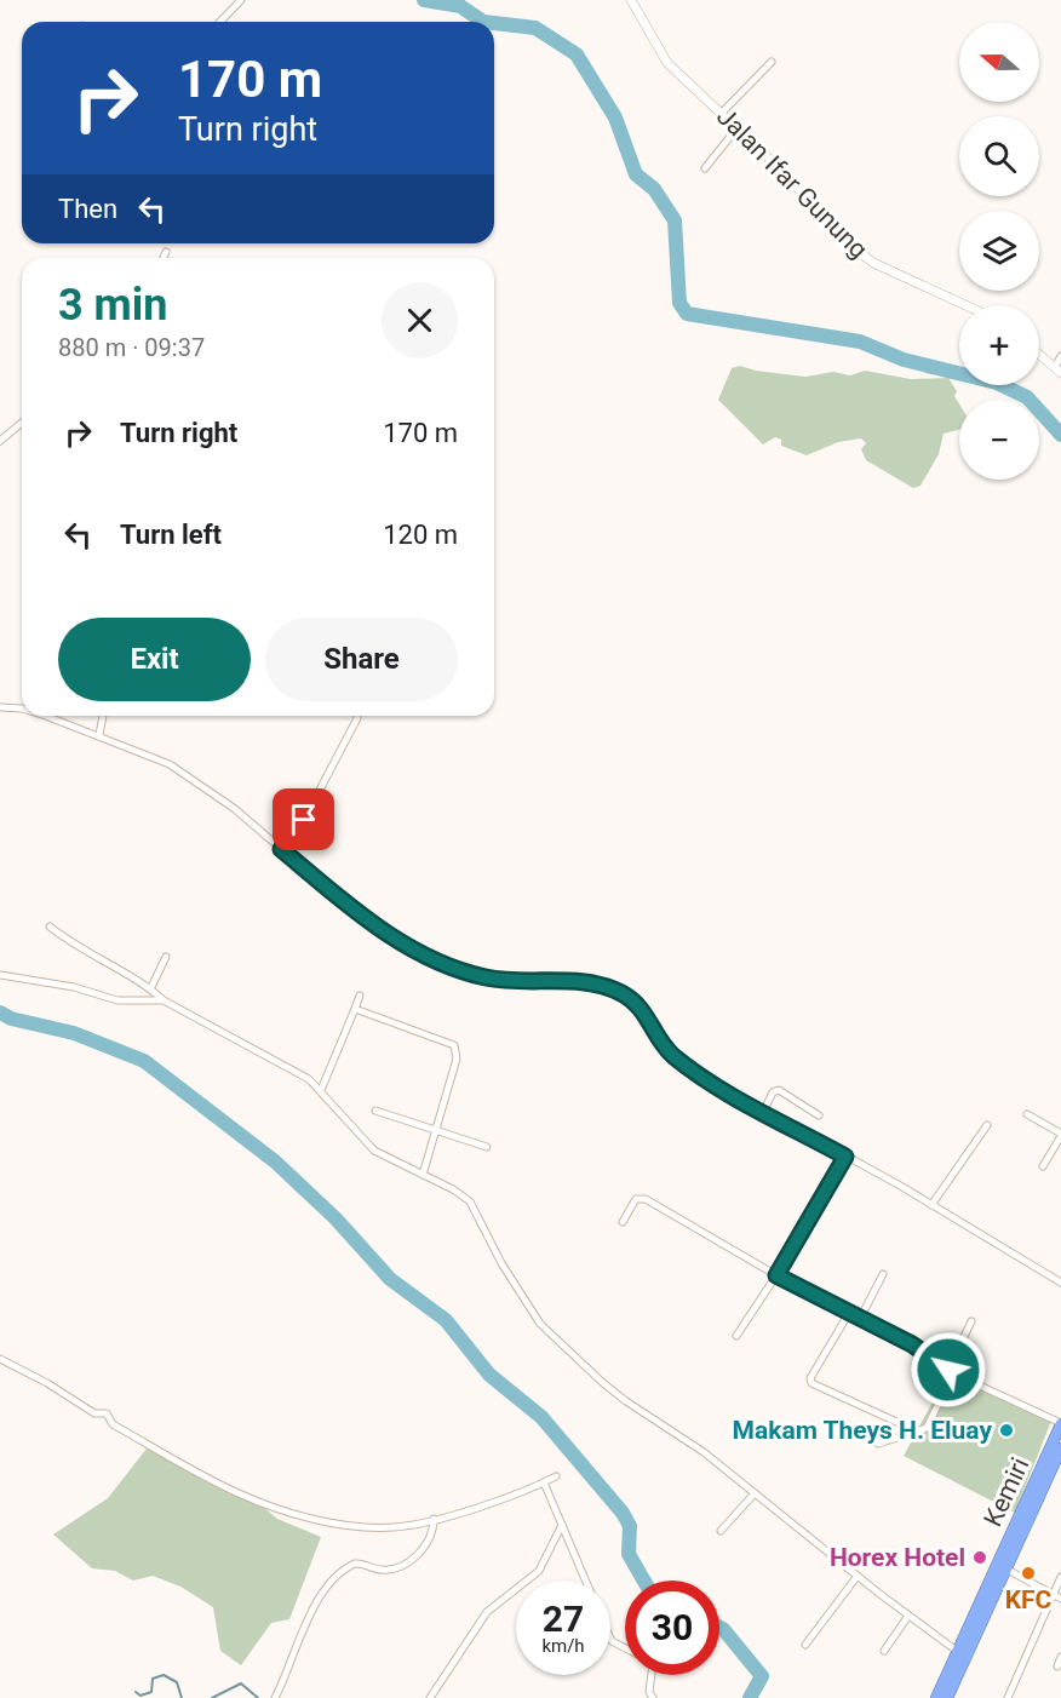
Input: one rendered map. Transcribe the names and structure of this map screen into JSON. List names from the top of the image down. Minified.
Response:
{"streets":{"highway":["Kemiri"],"street":["Jalan Ifar Gunung"]},"places":["Makam Theys H. Eluay","Horex Hotel","KFC"],"north":"left","page":{"map_buttons":["+","−"],"turn":["170 m","Turn right"],"then":"Then","heading":["3 min","880 m · 09:37"],"list":[{"name":"Turn right","value":"170 m"},{"name":"Turn left","value":"120 m"}],"buttons":["Exit","Share"],"speed":"27 km/h","limit":"30"}}
